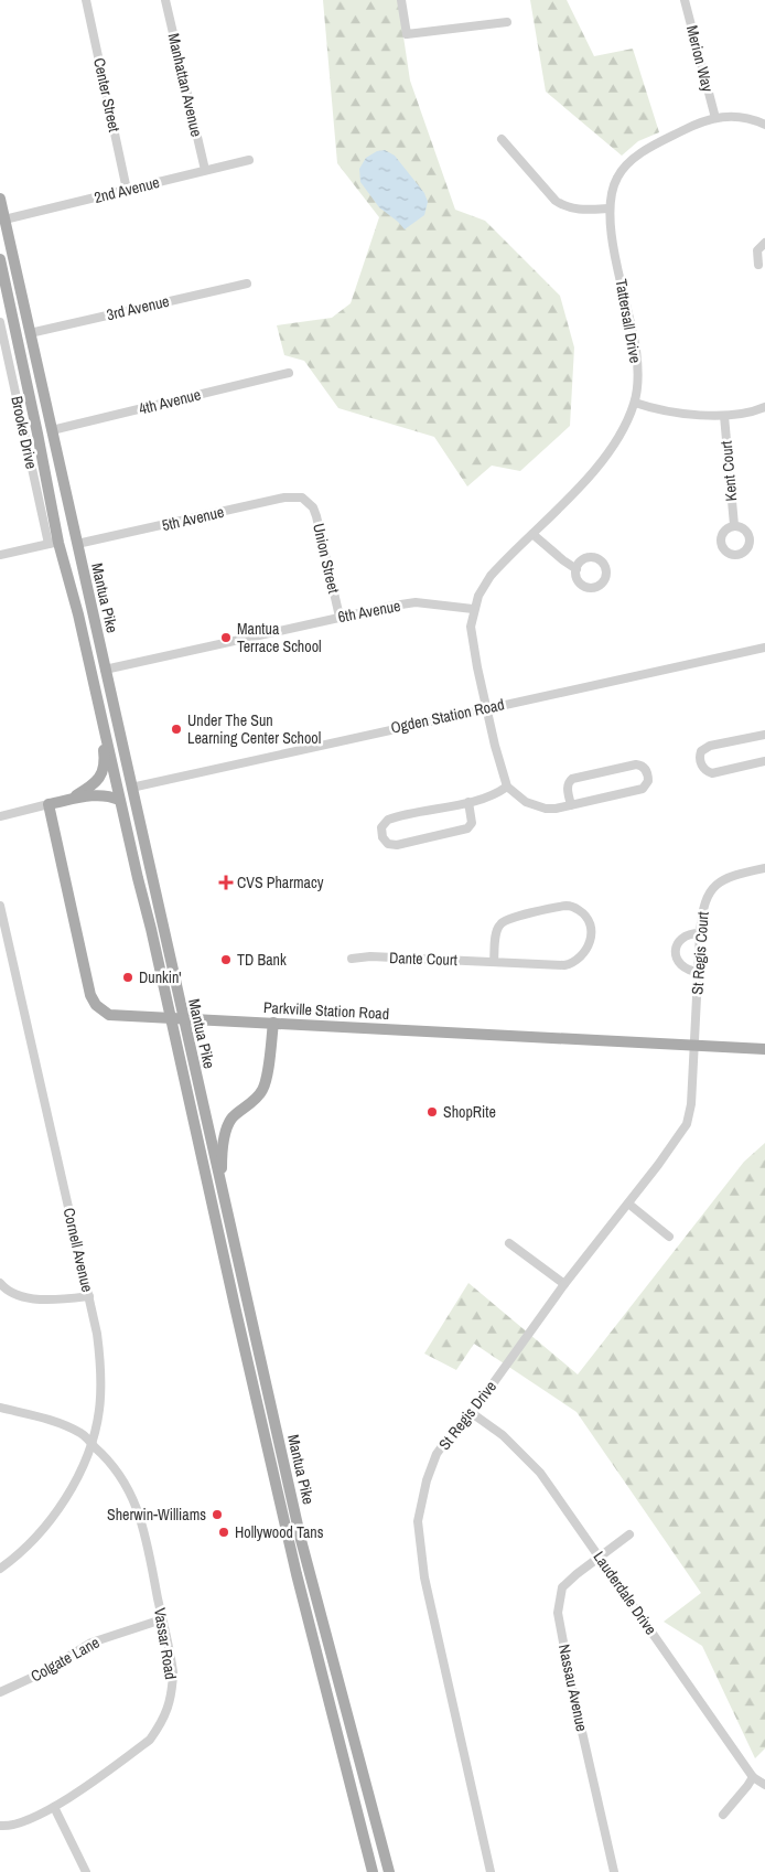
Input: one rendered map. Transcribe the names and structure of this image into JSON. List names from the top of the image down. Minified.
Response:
{"streets":{"main road":["Mantua Pike","Parkville Station Road"],"street":["Merion Way","Manhattan Avenue","Center Street","2nd Avenue","3rd Avenue","Tattersall Drive","4th Avenue","Brooke Drive","Kent Court","5th Avenue","Union Street","6th Avenue","Ogden Station Road","St Regis Court","Dante Court","Cornell Avenue","St Regis Drive","Lauderdale Drive","Vassar Road","Colgate Lane","Nassau Avenue"]},"crossings":[["Merion Way","Tattersall Drive"],["Manhattan Avenue","2nd Avenue"],["Center Street","2nd Avenue"],["2nd Avenue","Mantua Pike"],["3rd Avenue","Mantua Pike"],["Tattersall Drive","6th Avenue"],["Tattersall Drive","Ogden Station Road"],["4th Avenue","Mantua Pike"],["Brooke Drive","Mantua Pike"],["5th Avenue","Union Street"],["5th Avenue","Mantua Pike"],["Union Street","6th Avenue"],["Mantua Pike","6th Avenue"],["Mantua Pike","Ogden Station Road"],["Mantua Pike","Parkville Station Road"],["St Regis Court","Parkville Station Road"],["St Regis Court","St Regis Drive"],["Parkville Station Road","St Regis Drive"],["Cornell Avenue","Vassar Road"],["St Regis Drive","Lauderdale Drive"],["Lauderdale Drive","Nassau Avenue"],["Vassar Road","Colgate Lane"]],"places":{"other":["Mantua Terrace School","Under The Sun Learning Center School","TD Bank","Dunkin'","ShopRite","Sherwin-Williams","Hollywood Tans"],"health":["CVS Pharmacy"]}}
